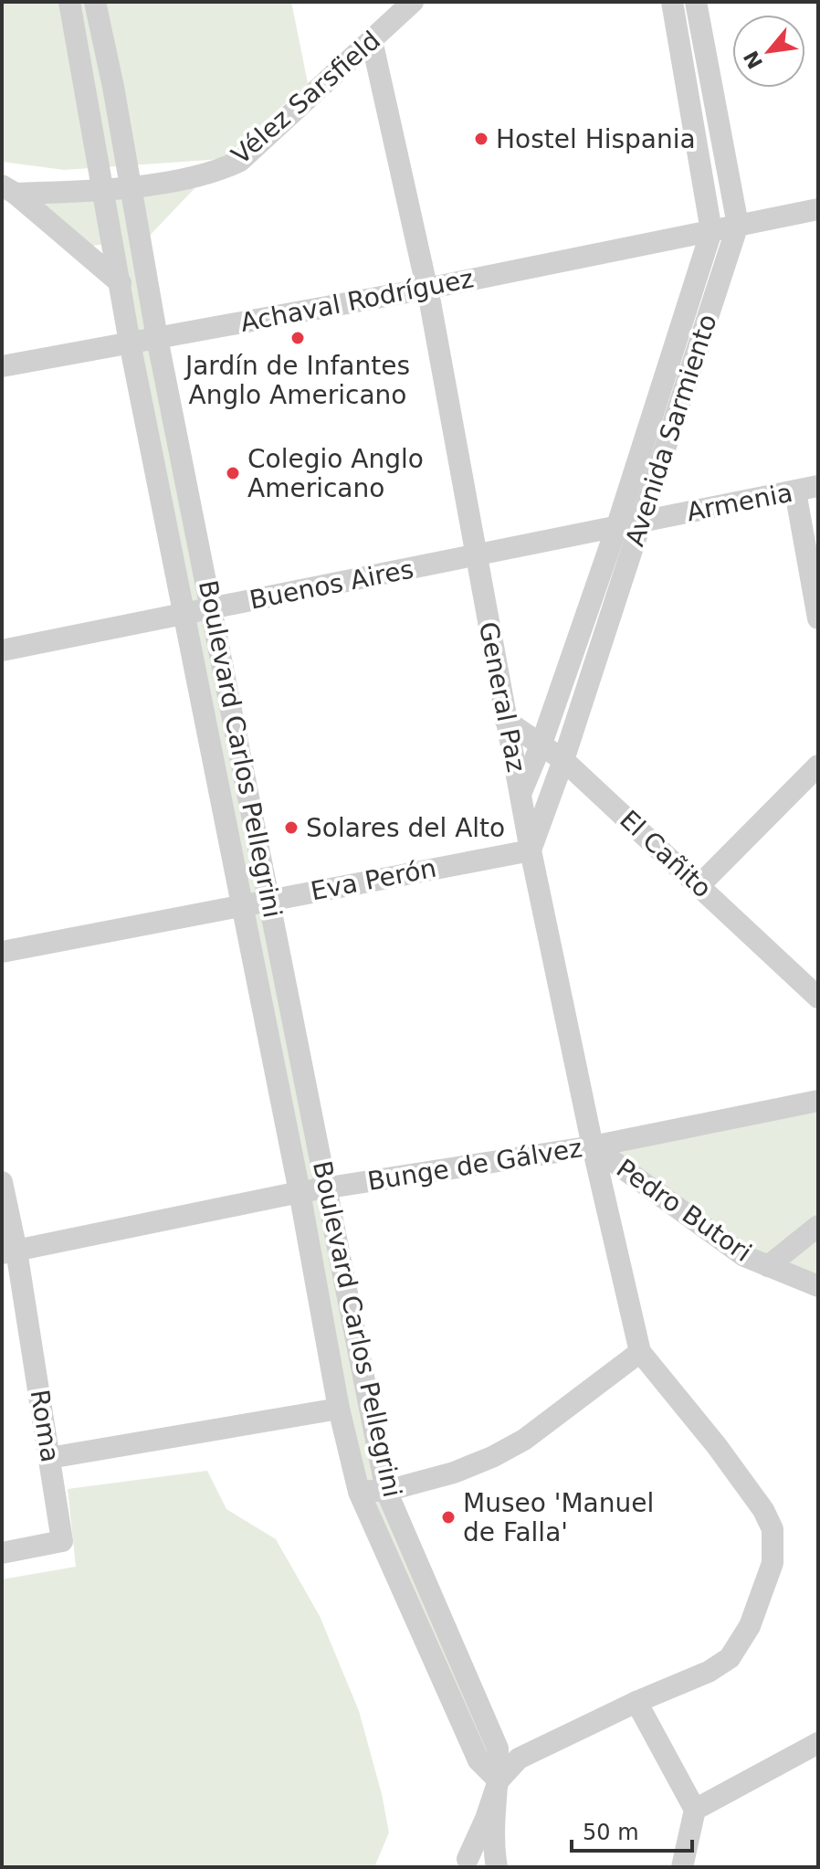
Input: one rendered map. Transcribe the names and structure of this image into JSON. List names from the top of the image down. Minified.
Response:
{"streets":{"street":["Vélez Sarsfield","Achaval Rodríguez","Avenida Sarmiento","Armenia","Buenos Aires","General Paz","Boulevard Carlos Pellegrini","El Cañito","Eva Perón","Bunge de Gálvez","Pedro Butori","Roma"]},"crossings":[["Vélez Sarsfield","General Paz"],["Vélez Sarsfield","Boulevard Carlos Pellegrini"],["Achaval Rodríguez","Avenida Sarmiento"],["Achaval Rodríguez","General Paz"],["Achaval Rodríguez","Boulevard Carlos Pellegrini"],["Avenida Sarmiento","Armenia"],["Avenida Sarmiento","Buenos Aires"],["Avenida Sarmiento","General Paz"],["Avenida Sarmiento","El Cañito"],["Avenida Sarmiento","Eva Perón"],["Armenia","Buenos Aires"],["Buenos Aires","General Paz"],["Buenos Aires","Boulevard Carlos Pellegrini"],["General Paz","El Cañito"],["General Paz","Eva Perón"],["General Paz","Bunge de Gálvez"],["General Paz","Pedro Butori"],["Boulevard Carlos Pellegrini","Eva Perón"],["Boulevard Carlos Pellegrini","Bunge de Gálvez"],["Bunge de Gálvez","Pedro Butori"],["Bunge de Gálvez","Roma"]],"places":["Hostel Hispania","Jardín de Infantes Anglo Americano","Colegio Anglo Americano","Solares del Alto","Museo 'Manuel de Falla'"],"scale_bar":"50 m","north":"bottom left"}
